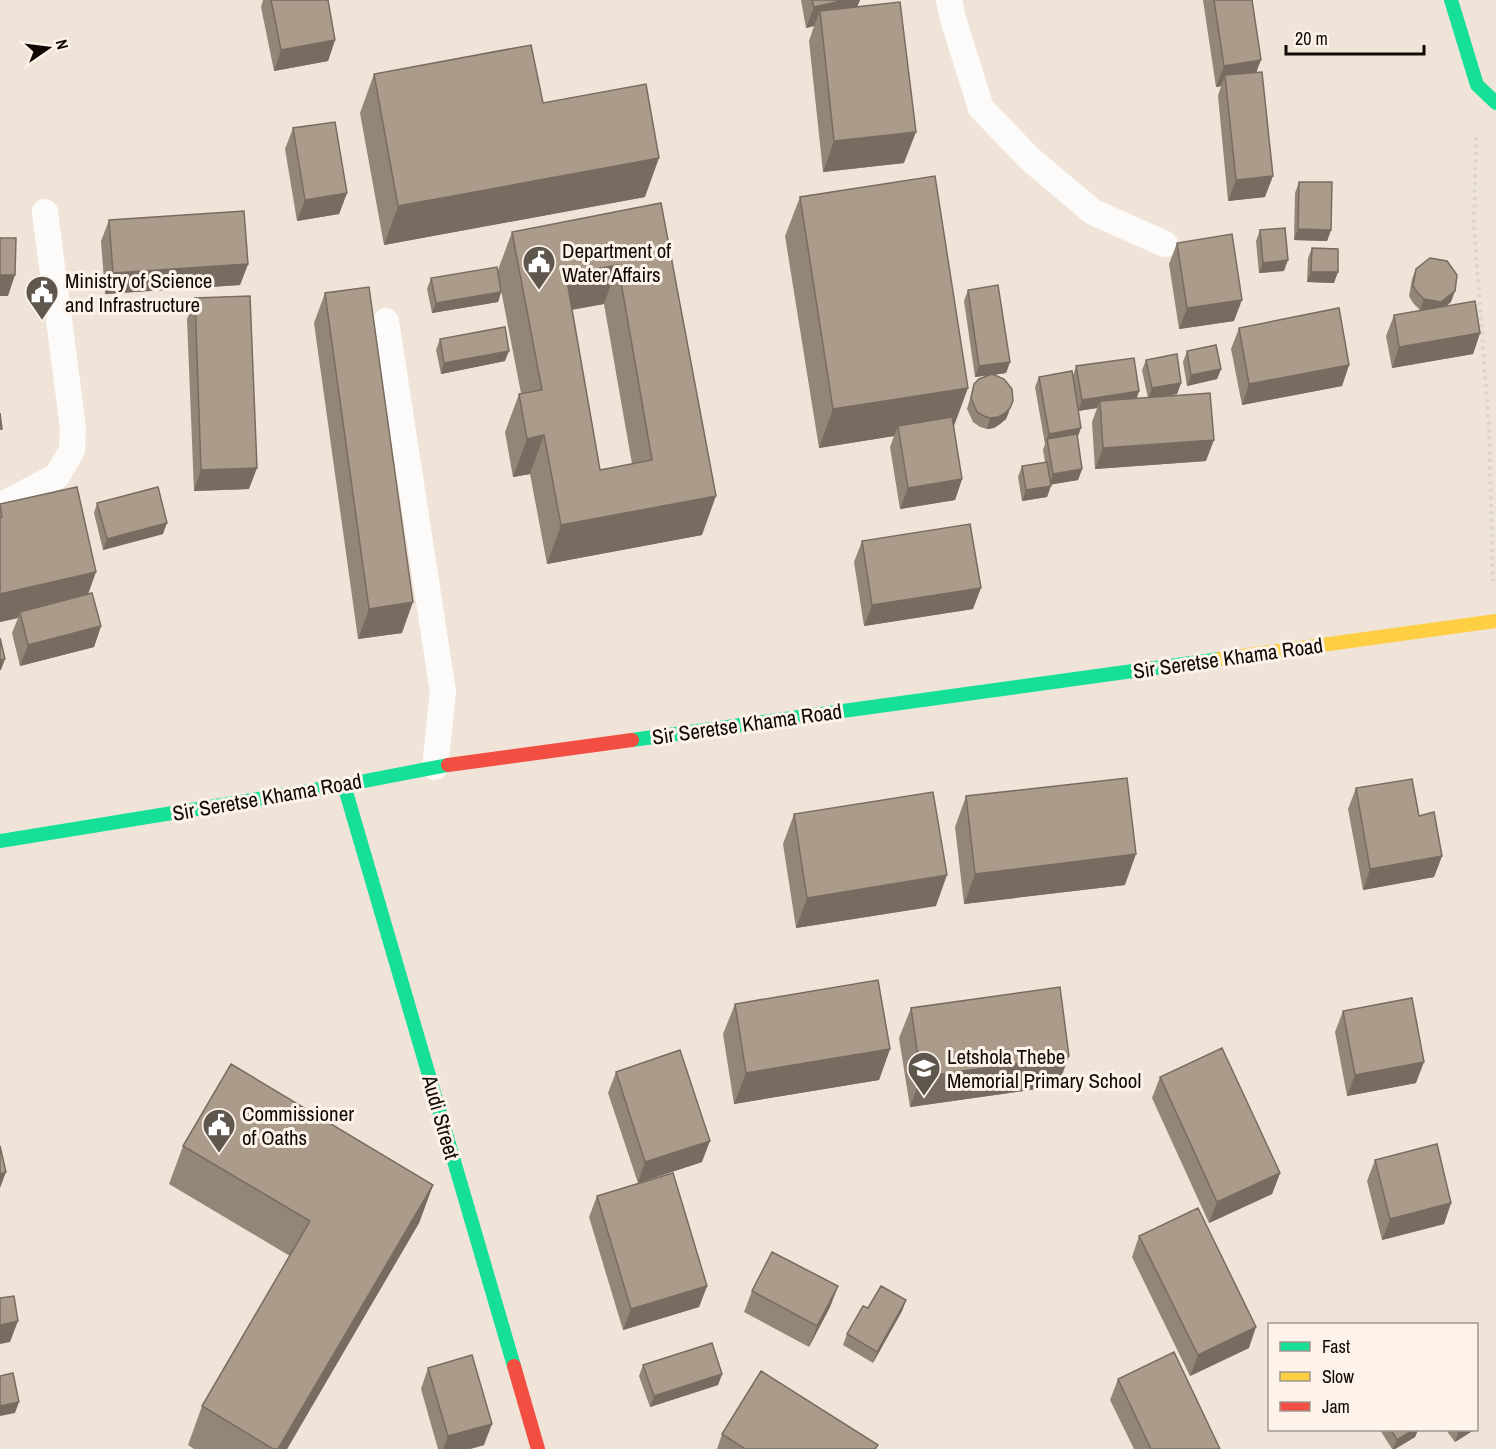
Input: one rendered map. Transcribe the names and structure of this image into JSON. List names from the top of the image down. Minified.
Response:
{"streets":{"main road":["Sir Seretse Khama Road","Audi Street"]},"crossings":[["Sir Seretse Khama Road","Audi Street"]],"places":{"public building":["Department of Water Affairs","Ministry of Science and Infrastructure","Commissioner of Oaths"],"school or university":["Letshola Thebe Memorial Primary School"]},"legend":["Fast","Slow","Jam"],"scale_bar":"20 m","north":"right"}
